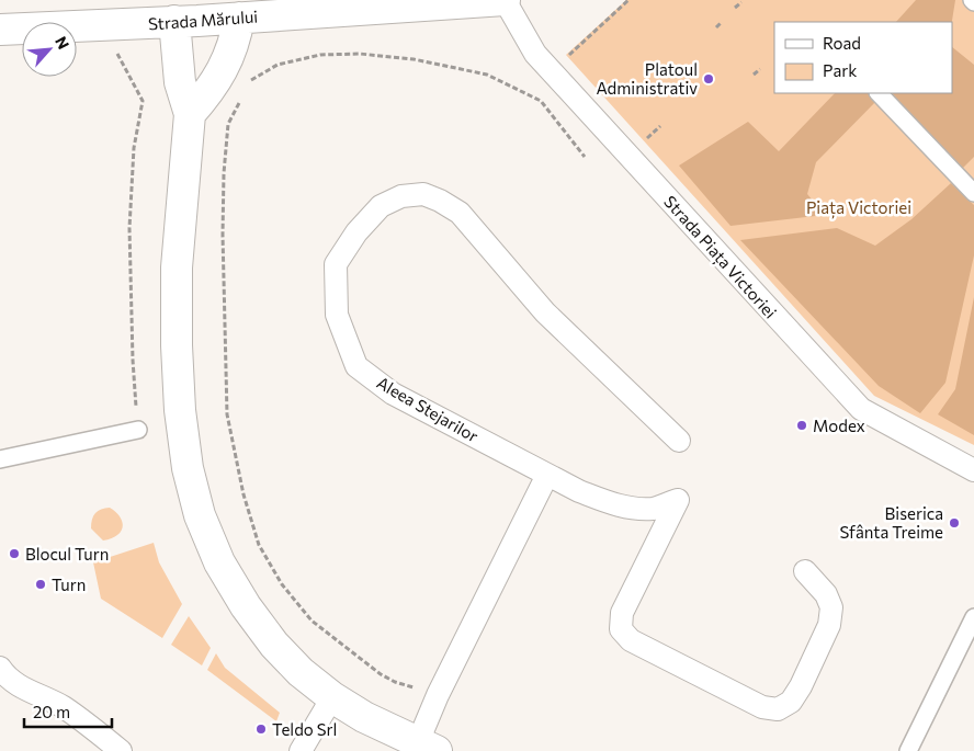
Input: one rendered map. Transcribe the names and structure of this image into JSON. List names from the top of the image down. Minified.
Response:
{"streets":{"main road":["Strada Mărului"],"street":["Strada Piața Victoriei","Aleea Stejarilor"]},"crossings":[["Strada Mărului","Strada Piața Victoriei"]],"parks":["Piața Victoriei"],"places":["Platoul Administrativ","Modex","Biserica Sfânta Treime","Blocul Turn","Turn","Teldo Srl"],"legend":["Road","Park"],"scale_bar":"20 m","north":"top right"}
